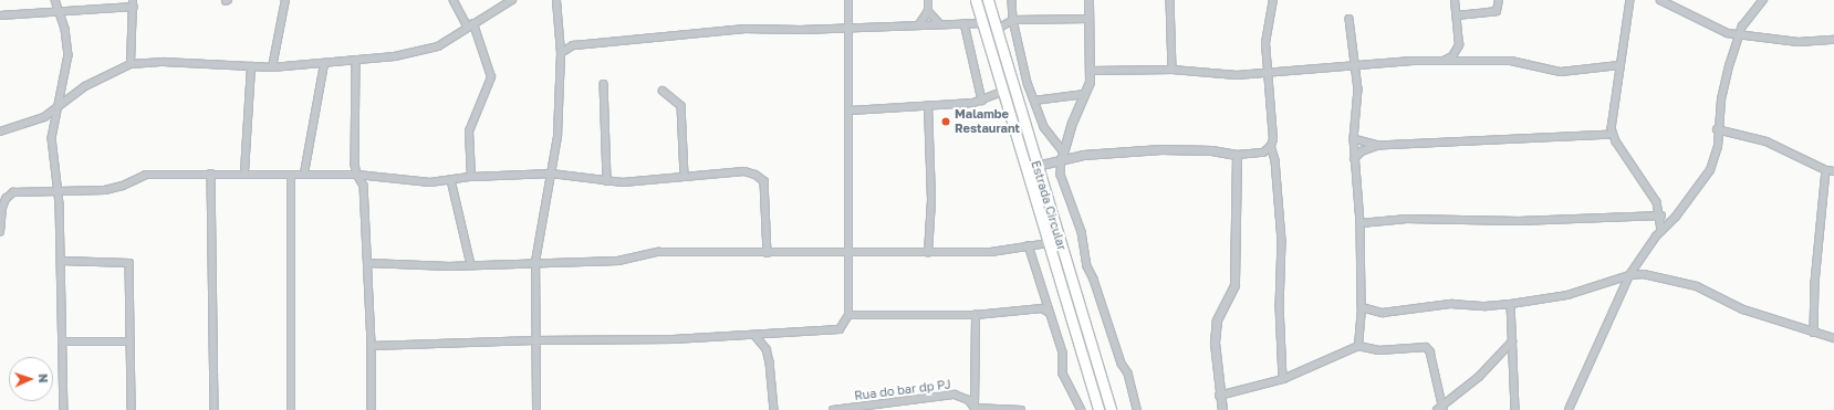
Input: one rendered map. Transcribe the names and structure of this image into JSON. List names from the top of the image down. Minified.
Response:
{"streets":{"main road":["Estrada Circular"],"street":["Rua do bar dp PJ"]},"places":["Malambe Restaurant"],"north":"right"}
